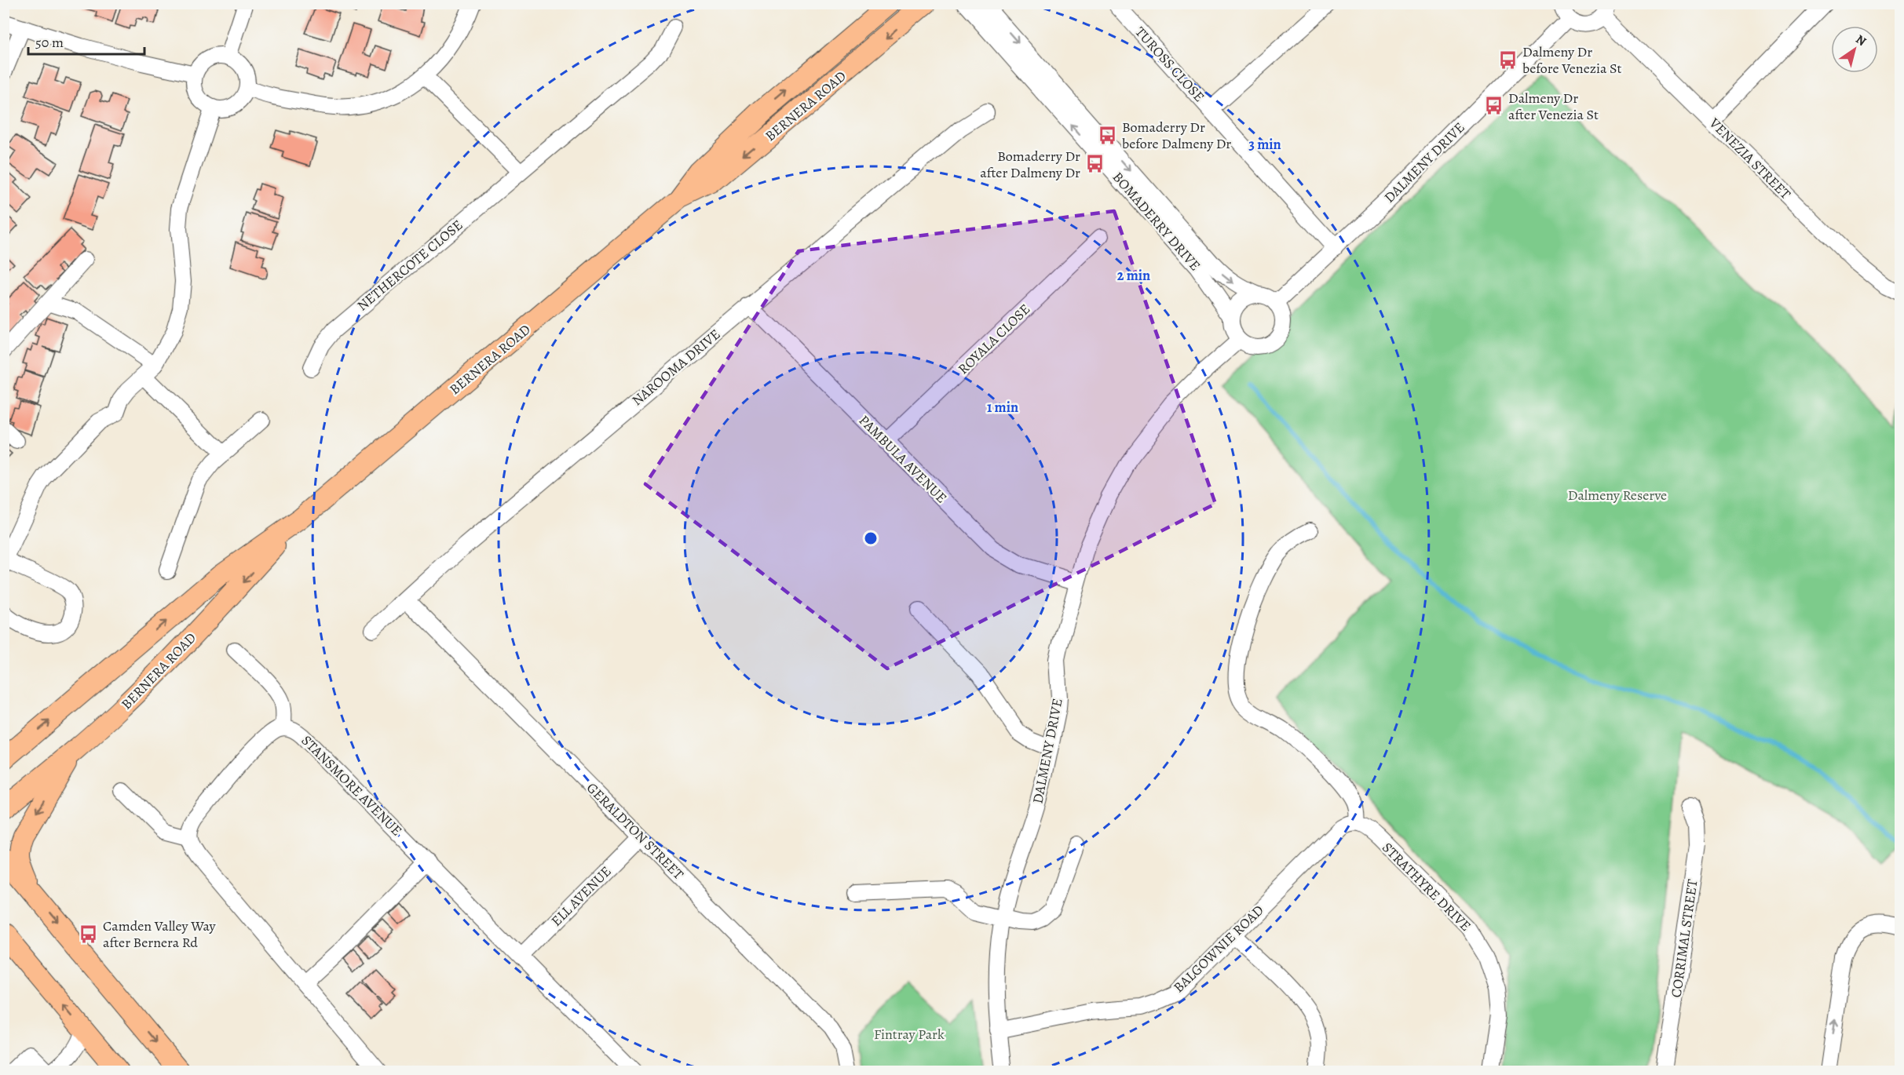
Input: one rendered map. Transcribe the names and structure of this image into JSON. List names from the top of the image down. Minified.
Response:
{"streets":{"main road":["BERNERA ROAD"],"street":["TUROSS CLOSE","VENEZIA STREET","DALMENY DRIVE","BOMADERRY DRIVE","NETHERCOTE CLOSE","ROYALA CLOSE","NAROOMA DRIVE","PAMBULA AVENUE","STANSMORE AVENUE","GERALDTON STREET","STRATHYRE DRIVE","ELL AVENUE","CORRIMAL STREET","BALGOWNIE ROAD"]},"crossings":[["TUROSS CLOSE","DALMENY DRIVE"],["DALMENY DRIVE","BOMADERRY DRIVE"],["DALMENY DRIVE","PAMBULA AVENUE"],["DALMENY DRIVE","BALGOWNIE ROAD"],["ROYALA CLOSE","PAMBULA AVENUE"],["NAROOMA DRIVE","PAMBULA AVENUE"],["NAROOMA DRIVE","GERALDTON STREET"],["STANSMORE AVENUE","ELL AVENUE"],["GERALDTON STREET","ELL AVENUE"],["STRATHYRE DRIVE","BALGOWNIE ROAD"]],"parks":["Dalmeny Reserve","Fintray Park"],"places":{"bus stop":["Dalmeny Dr before Venezia St","Dalmeny Dr after Venezia St","Bomaderry Dr before Dalmeny Dr","Bomaderry Dr after Dalmeny Dr","Camden Valley Way after Bernera Rd"]},"scale_bar":"50 m","north":"top right","rings":["3 min","2 min","1 min"]}
